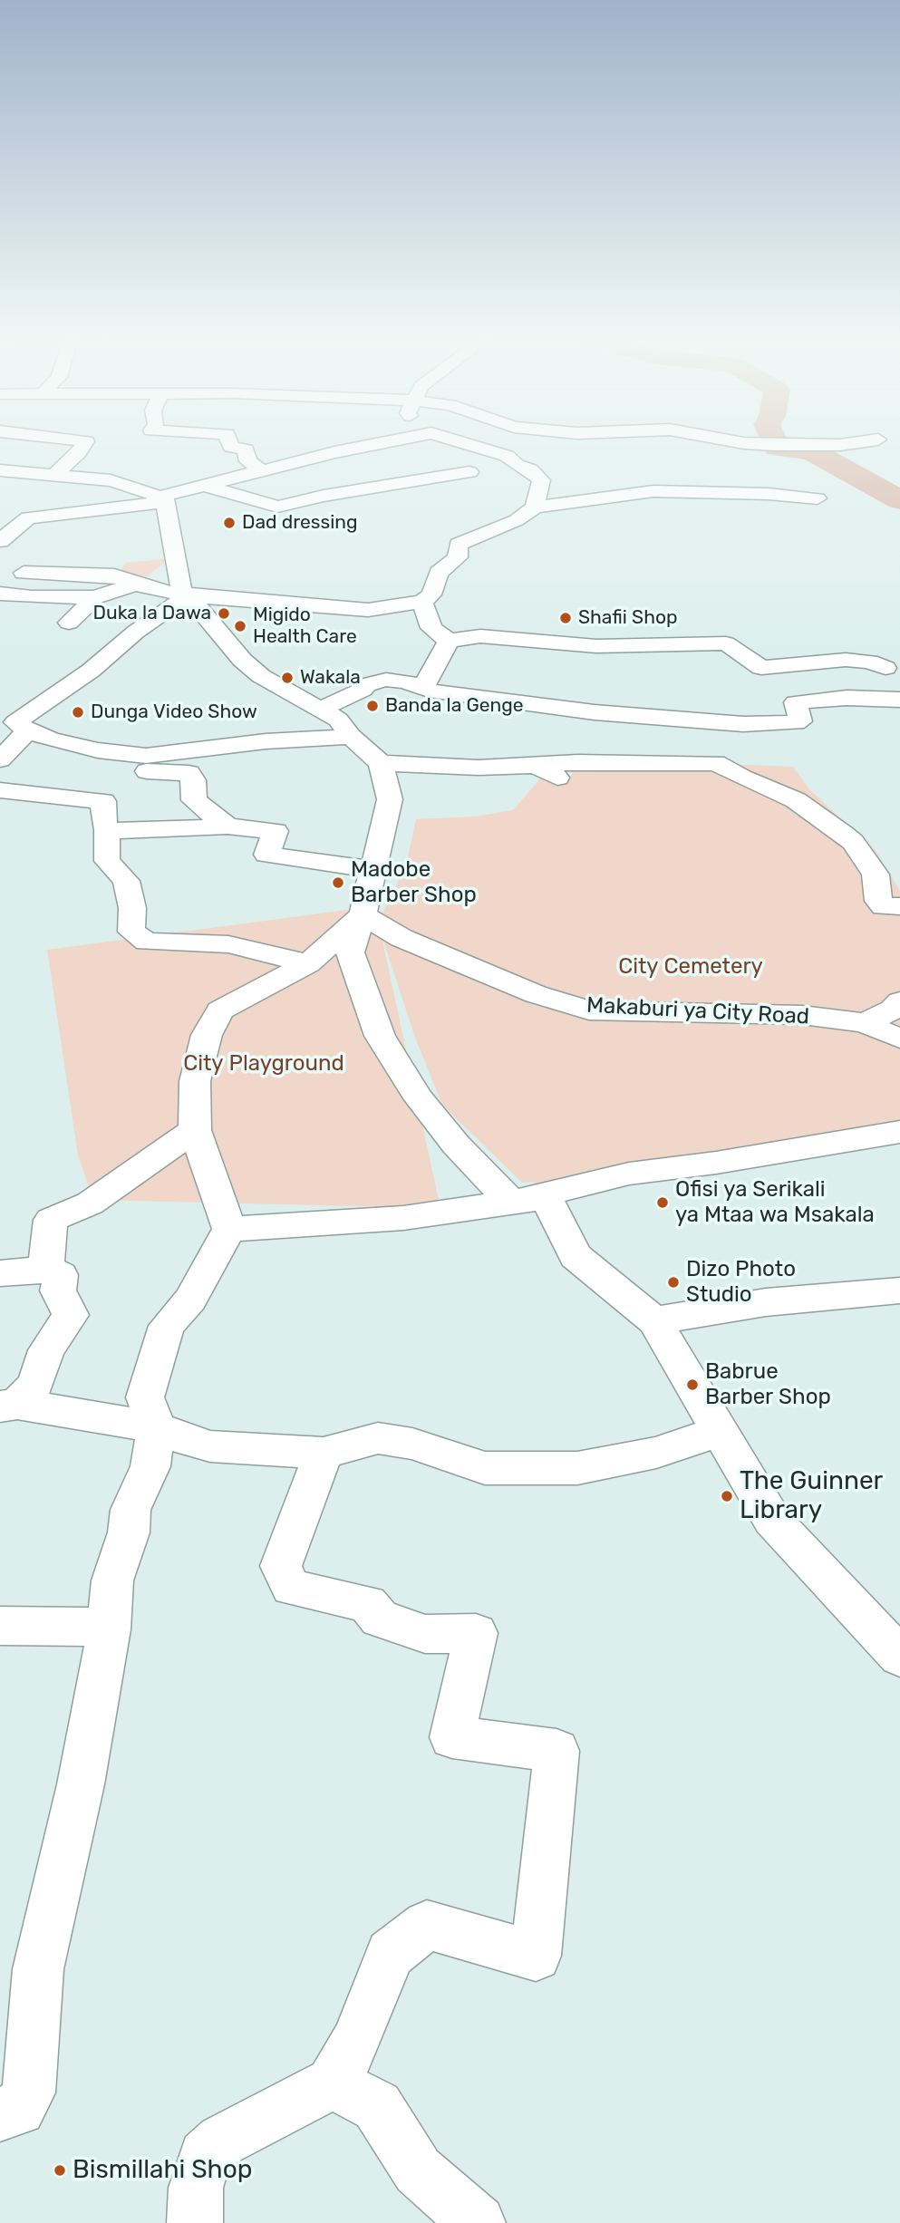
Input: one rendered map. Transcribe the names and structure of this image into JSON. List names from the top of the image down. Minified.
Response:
{"streets":{"street":["Makaburi ya City Road"]},"parks":["City Cemetery","City Playground"],"places":["Dad dressing","Duka la Dawa","Shafii Shop","Migido Health Care","Wakala","Banda la Genge","Dunga Video Show","Madobe Barber Shop","Ofisi ya Serikali ya Mtaa wa Msakala","Dizo Photo Studio","Babrue Barber Shop","The Guinner Library","Bismillahi Shop"]}
